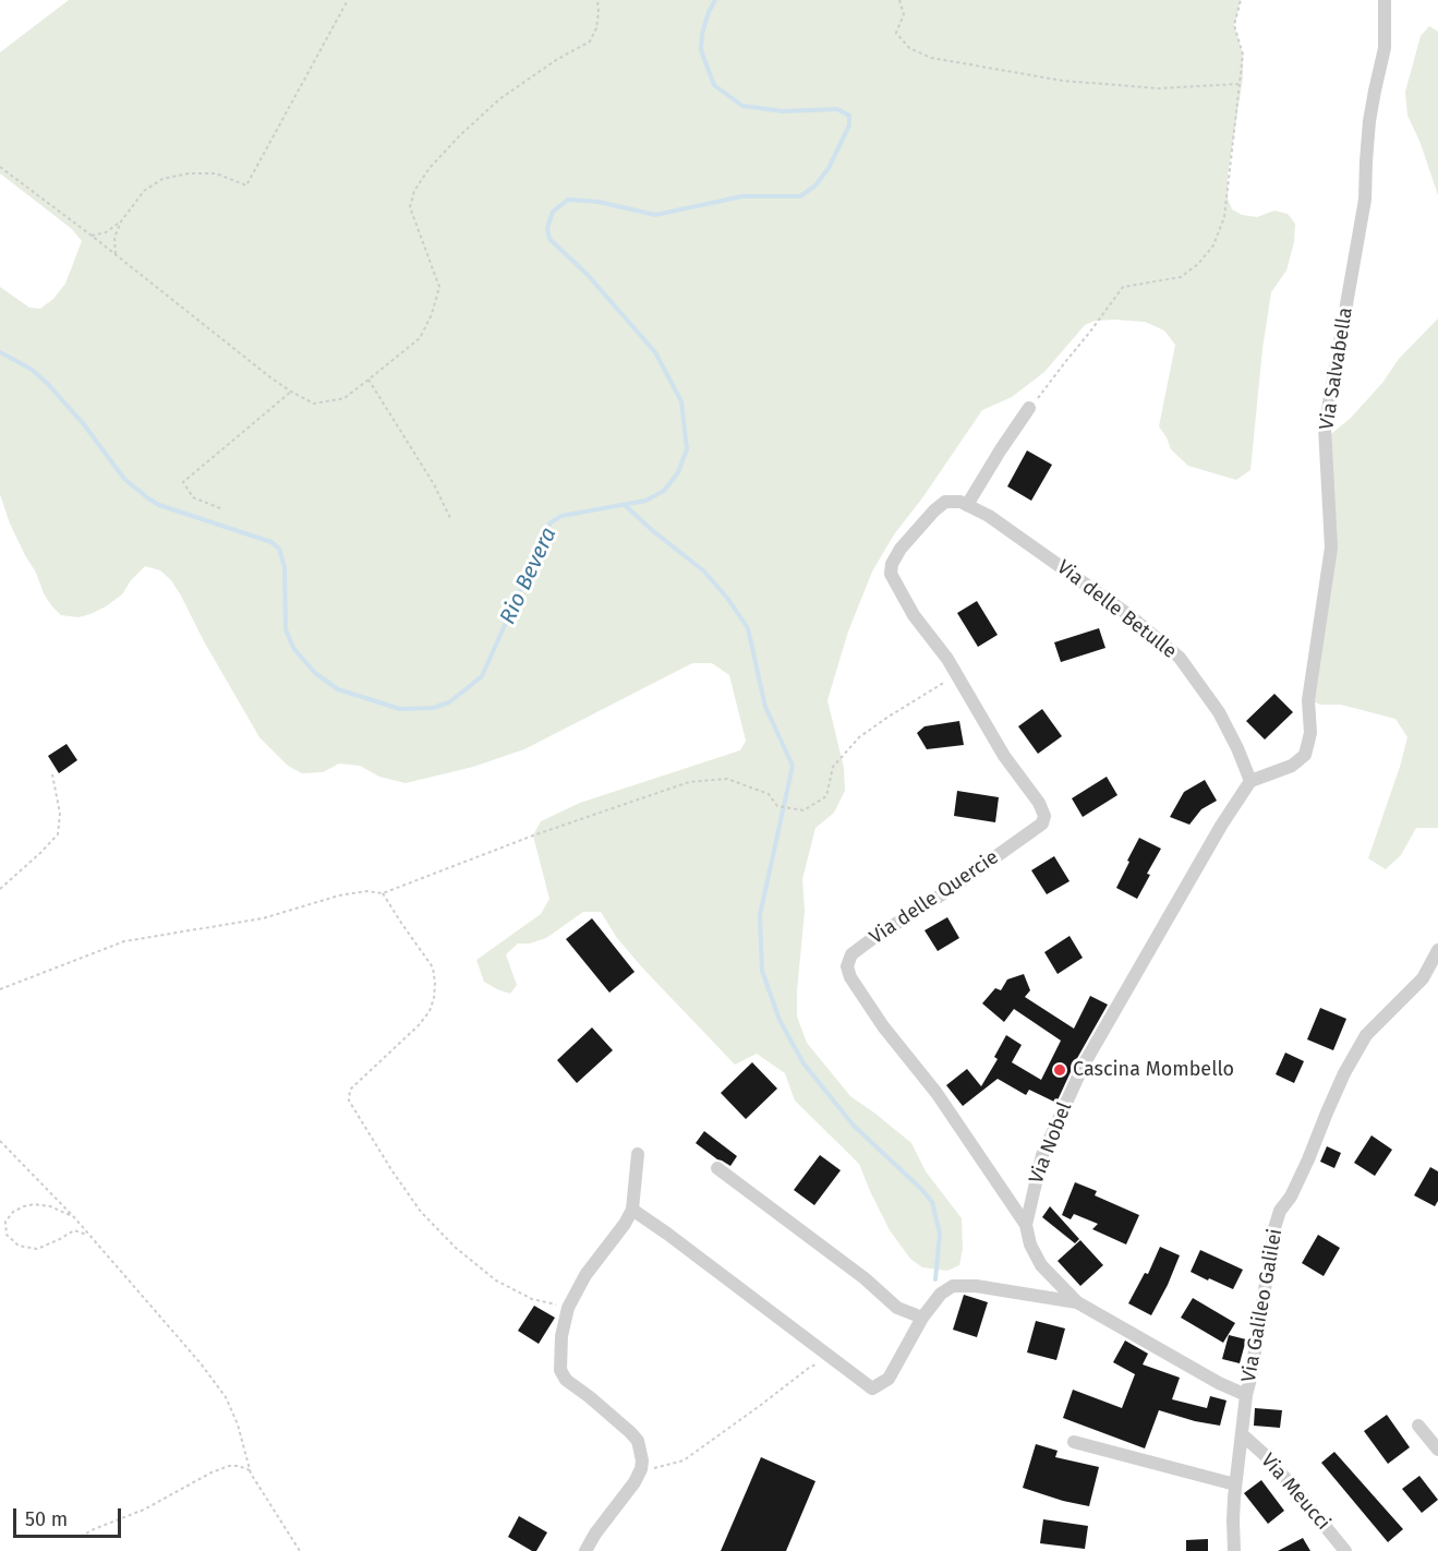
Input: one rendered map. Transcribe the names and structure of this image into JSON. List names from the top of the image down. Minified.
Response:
{"streets":{"street":["Via Salvabella","Via delle Betulle","Via delle Quercie","Via Nobel","Via Galileo Galilei","Via Meucci"]},"crossings":[["Via Salvabella","Via delle Betulle"],["Via Salvabella","Via Nobel"],["Via delle Betulle","Via delle Quercie"],["Via delle Betulle","Via Nobel"],["Via delle Quercie","Via Nobel"],["Via Galileo Galilei","Via Meucci"]],"water":["Rio Bevera"],"places":["Cascina Mombello"],"scale_bar":"50 m"}
